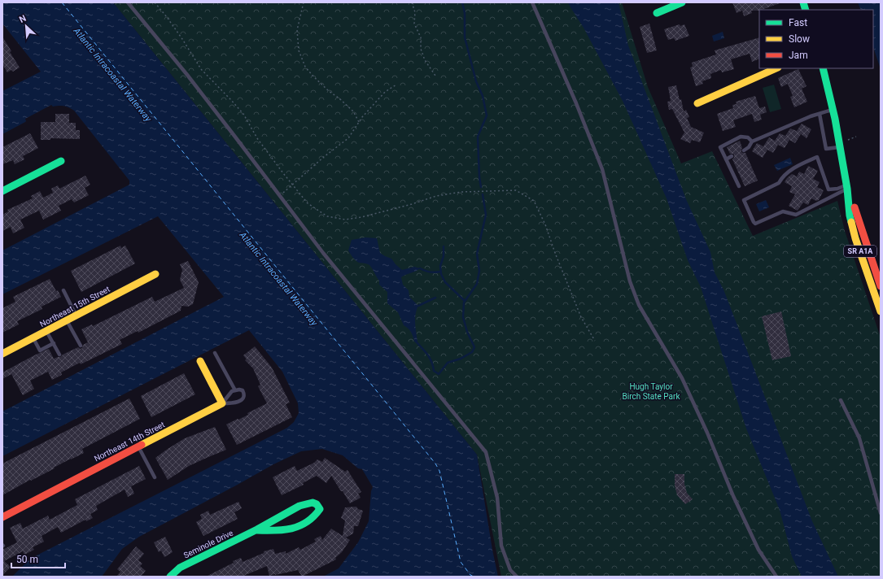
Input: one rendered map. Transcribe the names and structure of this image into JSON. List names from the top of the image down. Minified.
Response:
{"streets":{"street":["SR A1A","Northeast 15th Street","Northeast 14th Street","Seminole Drive"]},"water":["Atlantic Intracoastal Waterway"],"parks":["Hugh Taylor Birch State Park"],"legend":["Fast","Slow","Jam"],"scale_bar":"50 m","north":"top left"}
